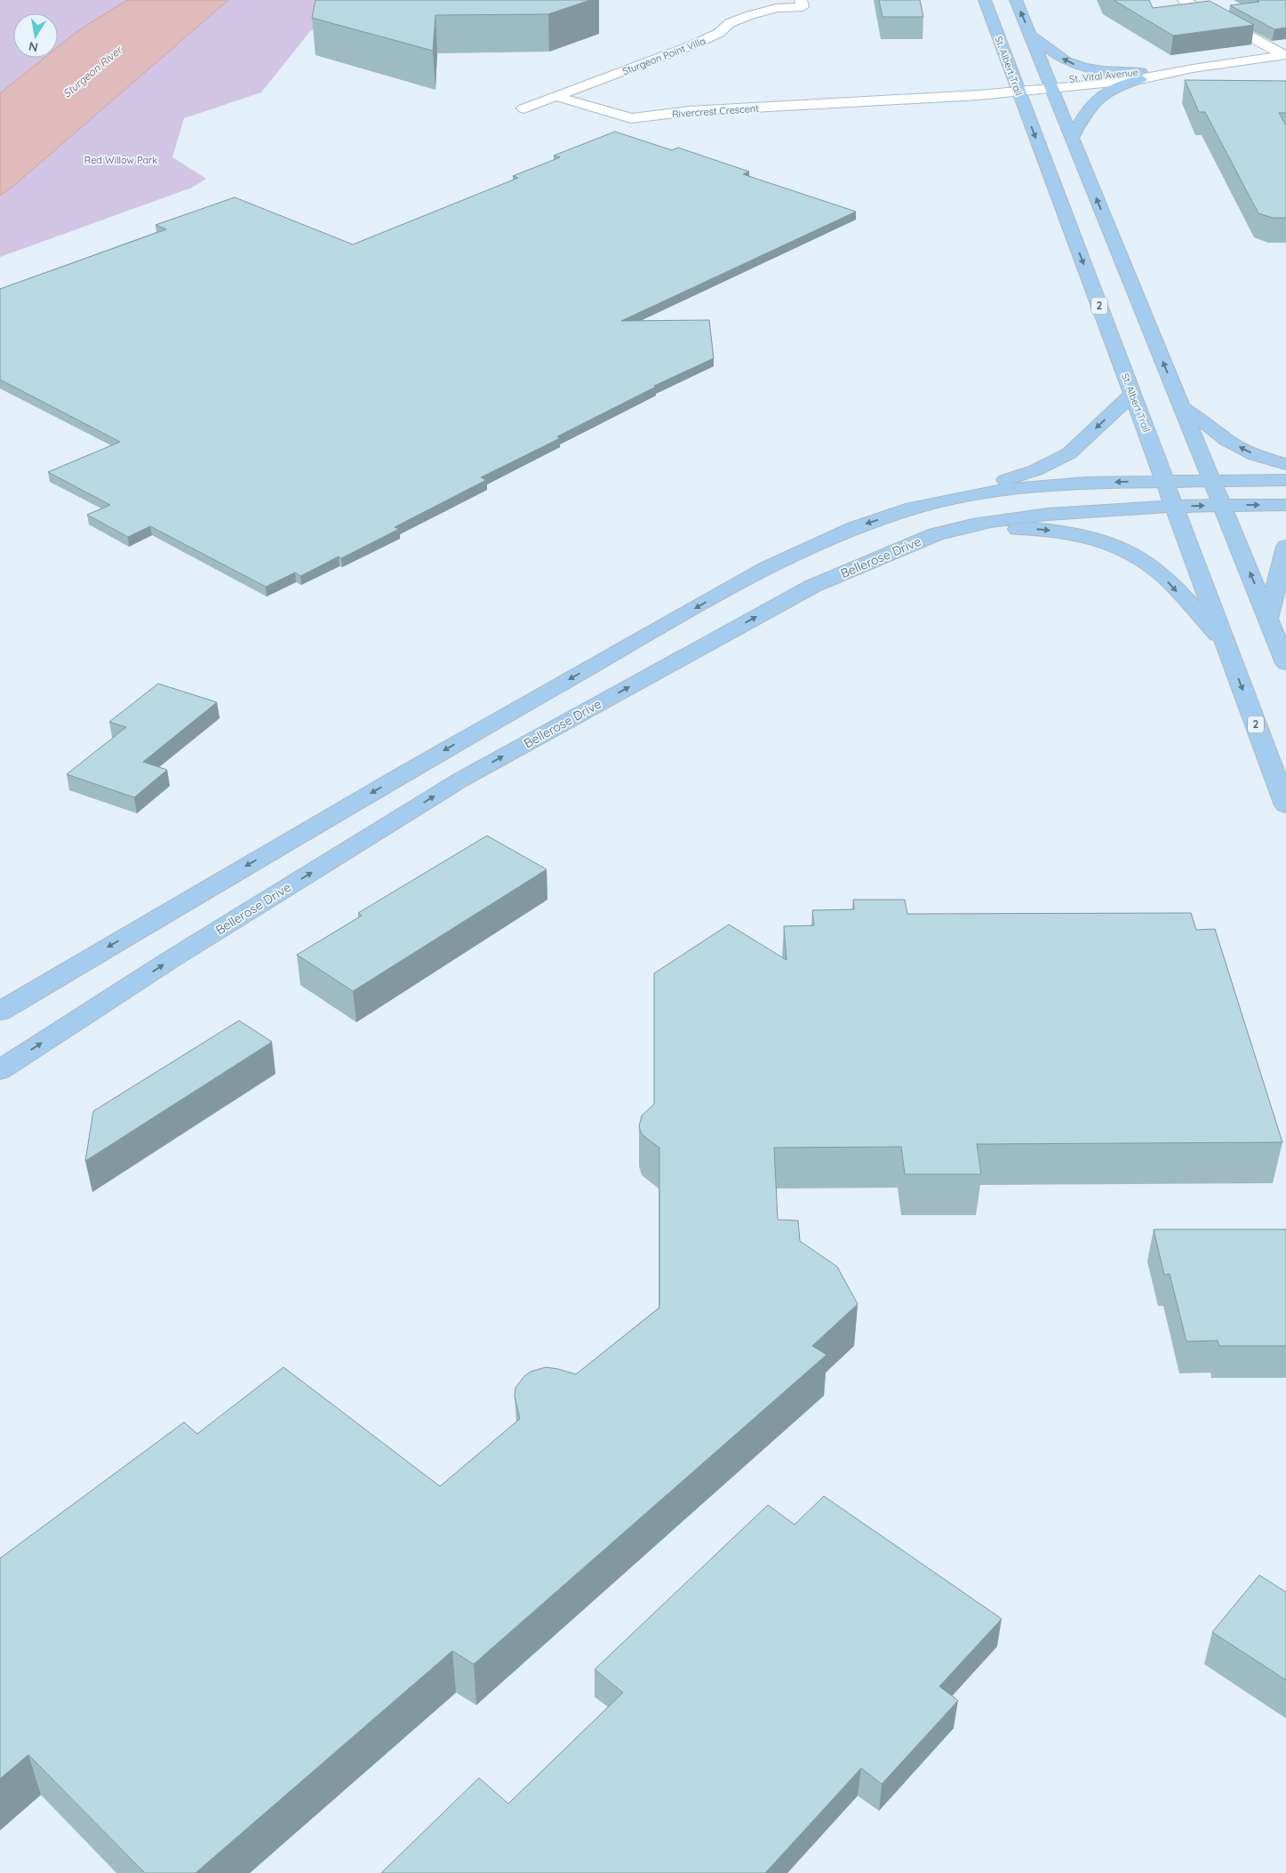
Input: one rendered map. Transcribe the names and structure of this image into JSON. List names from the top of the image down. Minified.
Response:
{"streets":{"main road":["St. Albert Trail","2","Bellerose Drive"],"street":["Sturgeon Point Villa","St. Vital Avenue","Rivercrest Crescent"]},"crossings":[["Sturgeon Point Villa","Rivercrest Crescent"],["St. Albert Trail","St. Vital Avenue"],["St. Albert Trail","Rivercrest Crescent"],["St. Albert Trail","Bellerose Drive"],["St. Vital Avenue","Rivercrest Crescent"]],"water":["Sturgeon River"],"parks":["Red Willow Park"],"north":"bottom"}
